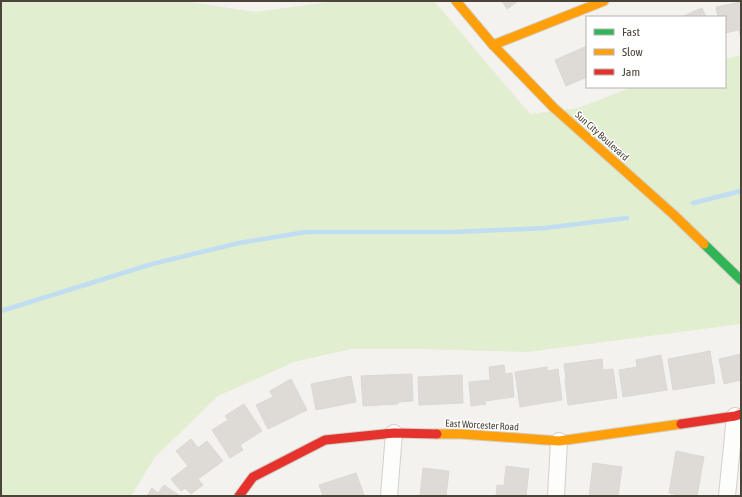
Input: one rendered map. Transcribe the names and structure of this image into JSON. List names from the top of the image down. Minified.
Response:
{"streets":{"street":["Sun City Boulevard","East Worcester Road"]},"legend":["Fast","Slow","Jam"]}
